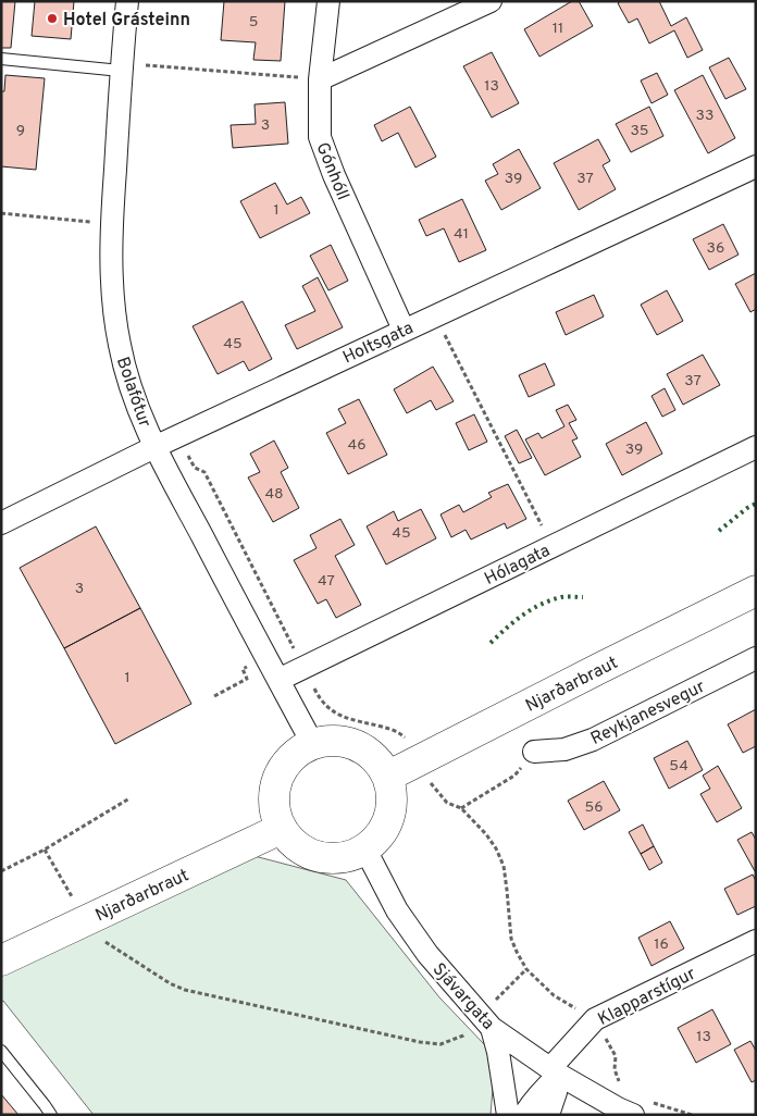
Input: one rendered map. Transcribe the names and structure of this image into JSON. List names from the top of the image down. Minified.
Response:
{"streets":{"main road":["Njarðarbraut"],"street":["Gónhóll","Holtsgata","Bolafótur","Hólagata","Reykjanesvegur","Sjávargata","Klapparstígur"]},"crossings":[["Gónhóll","Holtsgata"],["Holtsgata","Bolafótur"],["Bolafótur","Hólagata"],["Bolafótur","Njarðarbraut"],["Bolafótur","Sjávargata"],["Njarðarbraut","Sjávargata"],["Sjávargata","Klapparstígur"]],"places":["Hotel Grásteinn"],"house_numbers":["5","11","13","33","3","9","35","39","37","1","41","36","45","37","46","39","48","45","47","3","1","54","56","16","13"]}
